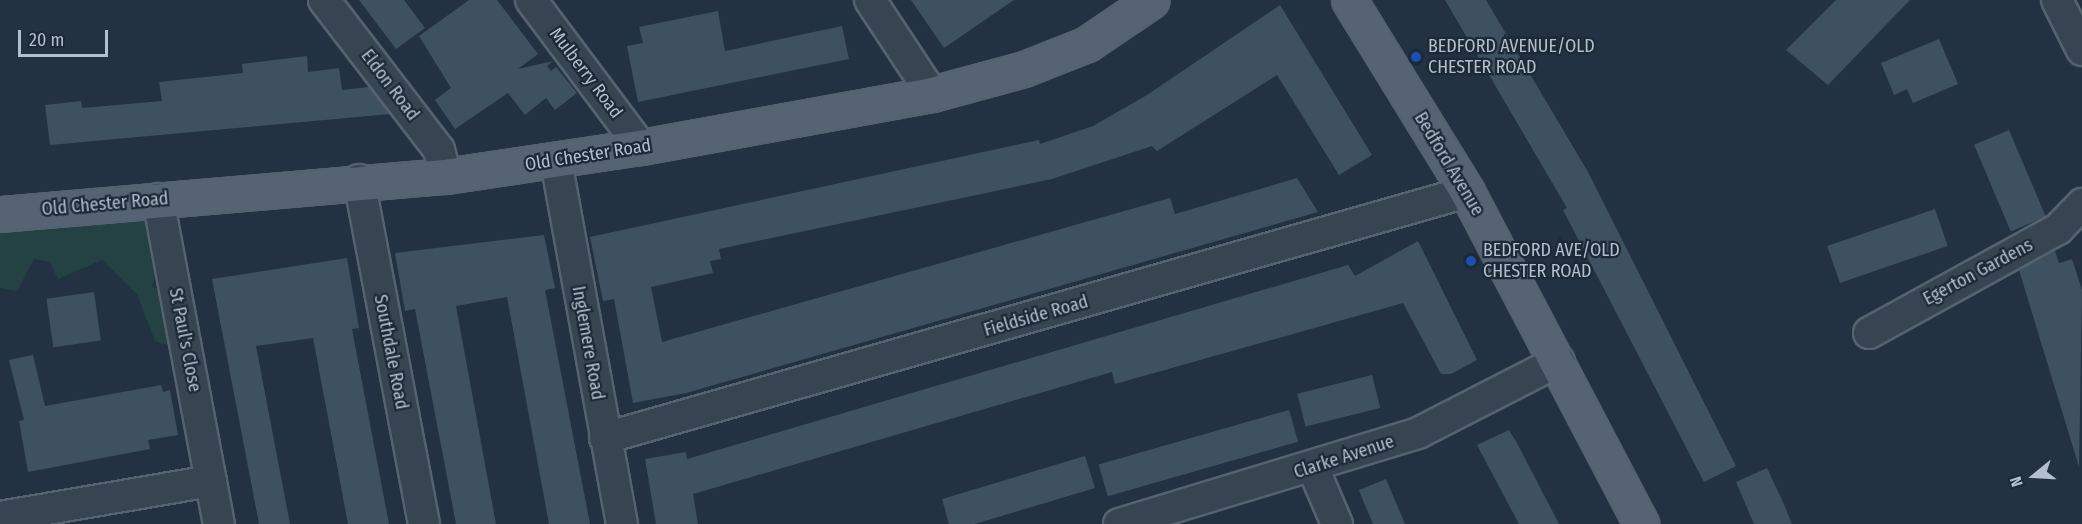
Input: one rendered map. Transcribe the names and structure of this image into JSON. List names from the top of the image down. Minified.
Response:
{"streets":{"main road":["Old Chester Road","Bedford Avenue"],"street":["Mulberry Road","Eldon Road","Egerton Gardens","Fieldside Road","St Paul's Close","Inglemere Road","Southdale Road","Clarke Avenue"]},"crossings":[["Mulberry Road","Old Chester Road"],["Eldon Road","Old Chester Road"],["Old Chester Road","St Paul's Close"],["Old Chester Road","Inglemere Road"],["Old Chester Road","Southdale Road"],["Bedford Avenue","Fieldside Road"],["Bedford Avenue","Clarke Avenue"],["Fieldside Road","Inglemere Road"]],"places":["BEDFORD AVENUE/OLD CHESTER ROAD","BEDFORD AVE/OLD CHESTER ROAD"],"scale_bar":"20 m","north":"left"}
